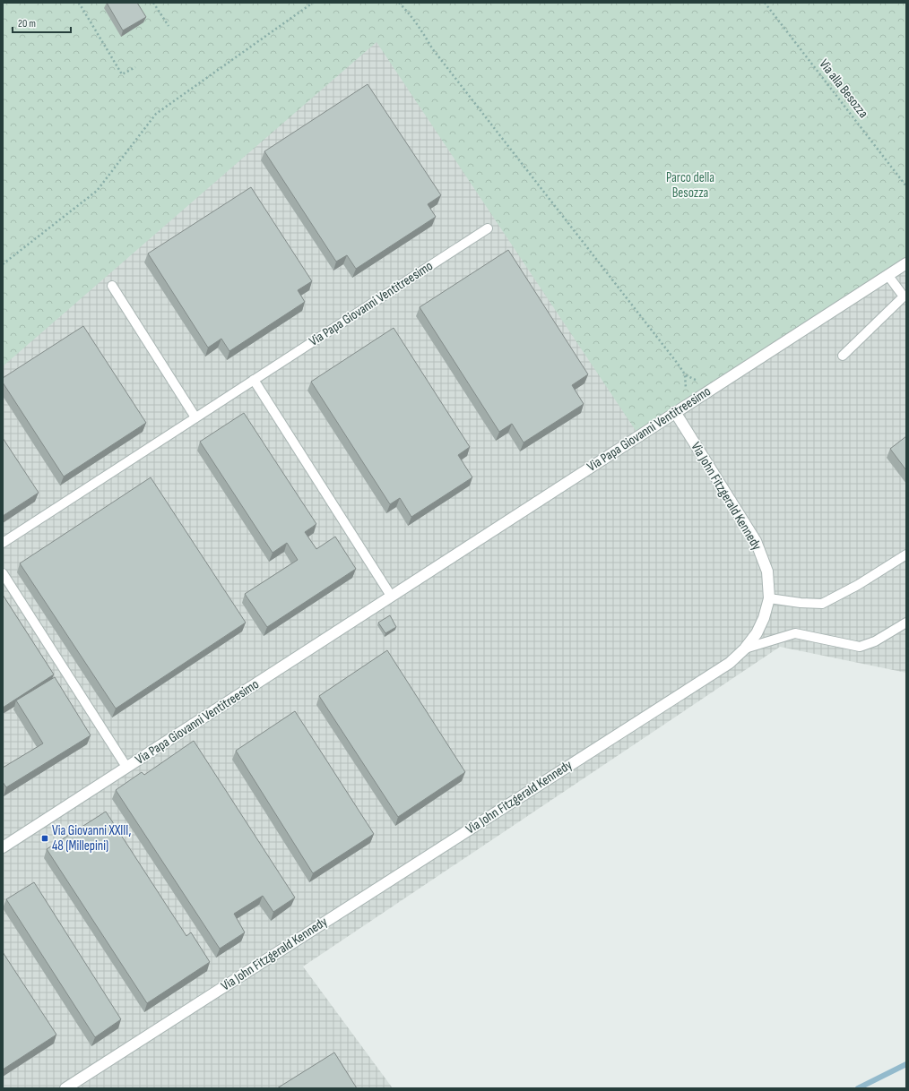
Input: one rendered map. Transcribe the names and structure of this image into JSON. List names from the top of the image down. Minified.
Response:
{"streets":{"street":["Via Papa Giovanni Ventitreesimo","Via John Fitzgerald Kennedy"],"path":["Via alla Besozza"]},"crossings":[["Via Papa Giovanni Ventitreesimo","Via John Fitzgerald Kennedy"]],"parks":["Parco della Besozza"],"places":{"transit":["Via Giovanni XXIII, 48 (Millepini)"]},"scale_bar":"20 m"}
